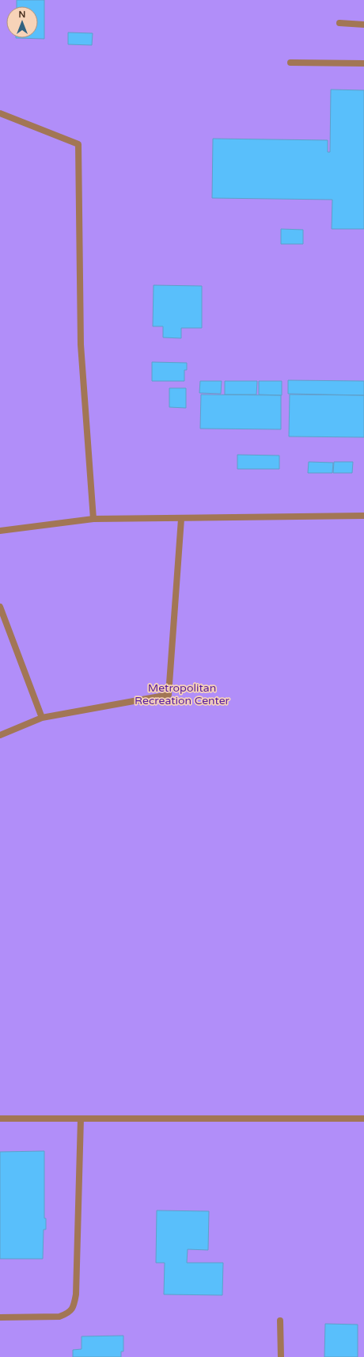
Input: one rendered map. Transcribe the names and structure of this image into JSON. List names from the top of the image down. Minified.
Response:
{"parks":["Metropolitan Recreation Center"],"north":"top"}
